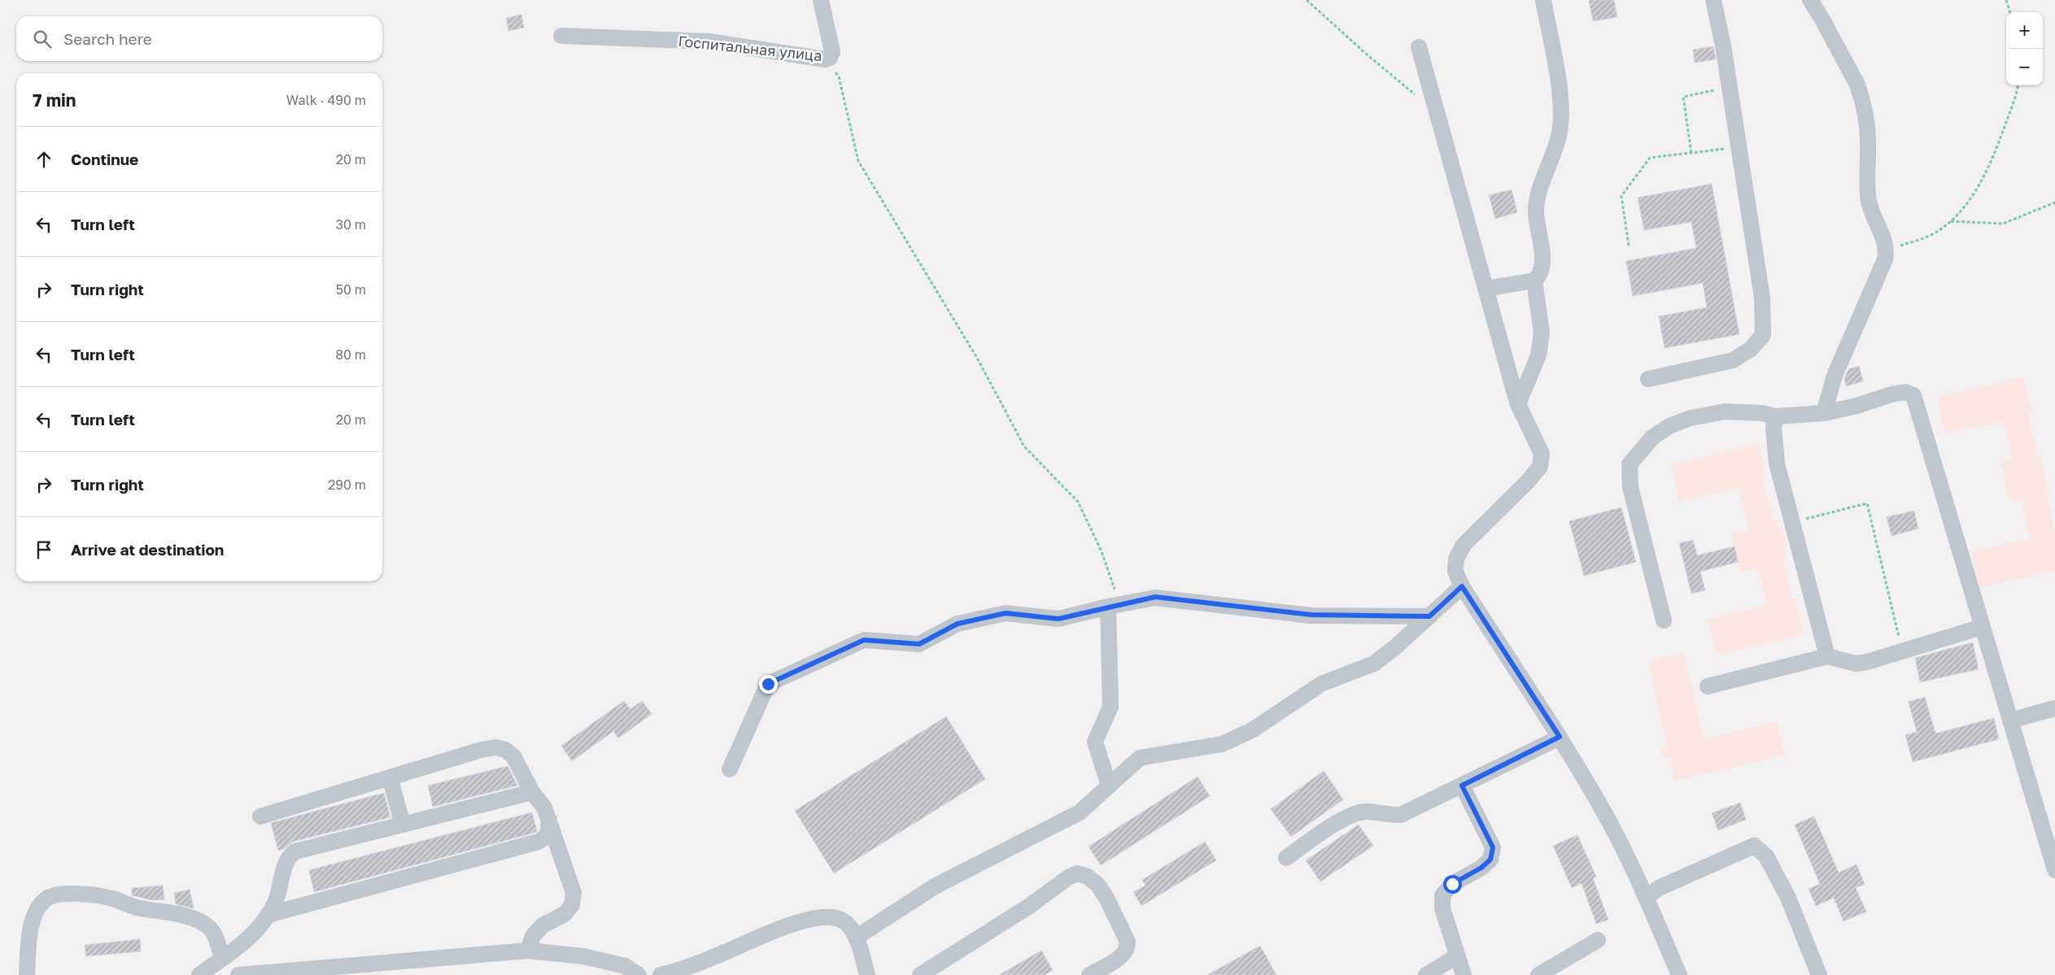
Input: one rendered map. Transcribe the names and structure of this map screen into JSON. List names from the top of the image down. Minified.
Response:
{"streets":{"street":["Госпитальная улица"]},"page":{"map_buttons":["+","−"],"search":"Search here","heading":["7 min","Walk · 490 m"],"list":[["Continue","20 m"],["Turn left","30 m"],["Turn right","50 m"],["Turn left","80 m"],["Turn left","20 m"],["Turn right","290 m"],"Arrive at destination"]}}
